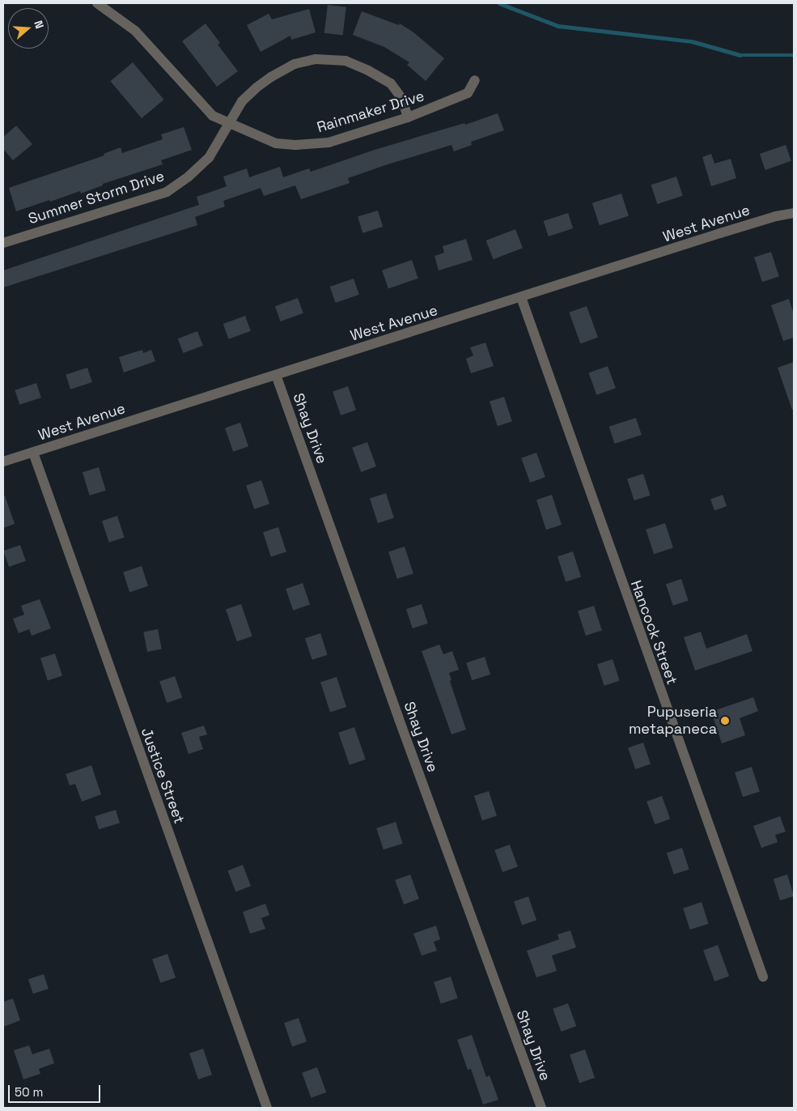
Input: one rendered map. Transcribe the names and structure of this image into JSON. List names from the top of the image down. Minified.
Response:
{"streets":{"street":["Rainmaker Drive","Summer Storm Drive","West Avenue","Shay Drive","Hancock Street","Justice Street"]},"crossings":[["Rainmaker Drive","Summer Storm Drive"],["West Avenue","Shay Drive"],["West Avenue","Hancock Street"],["West Avenue","Justice Street"]],"places":["Pupuseria metapaneca"],"scale_bar":"50 m","north":"right"}
